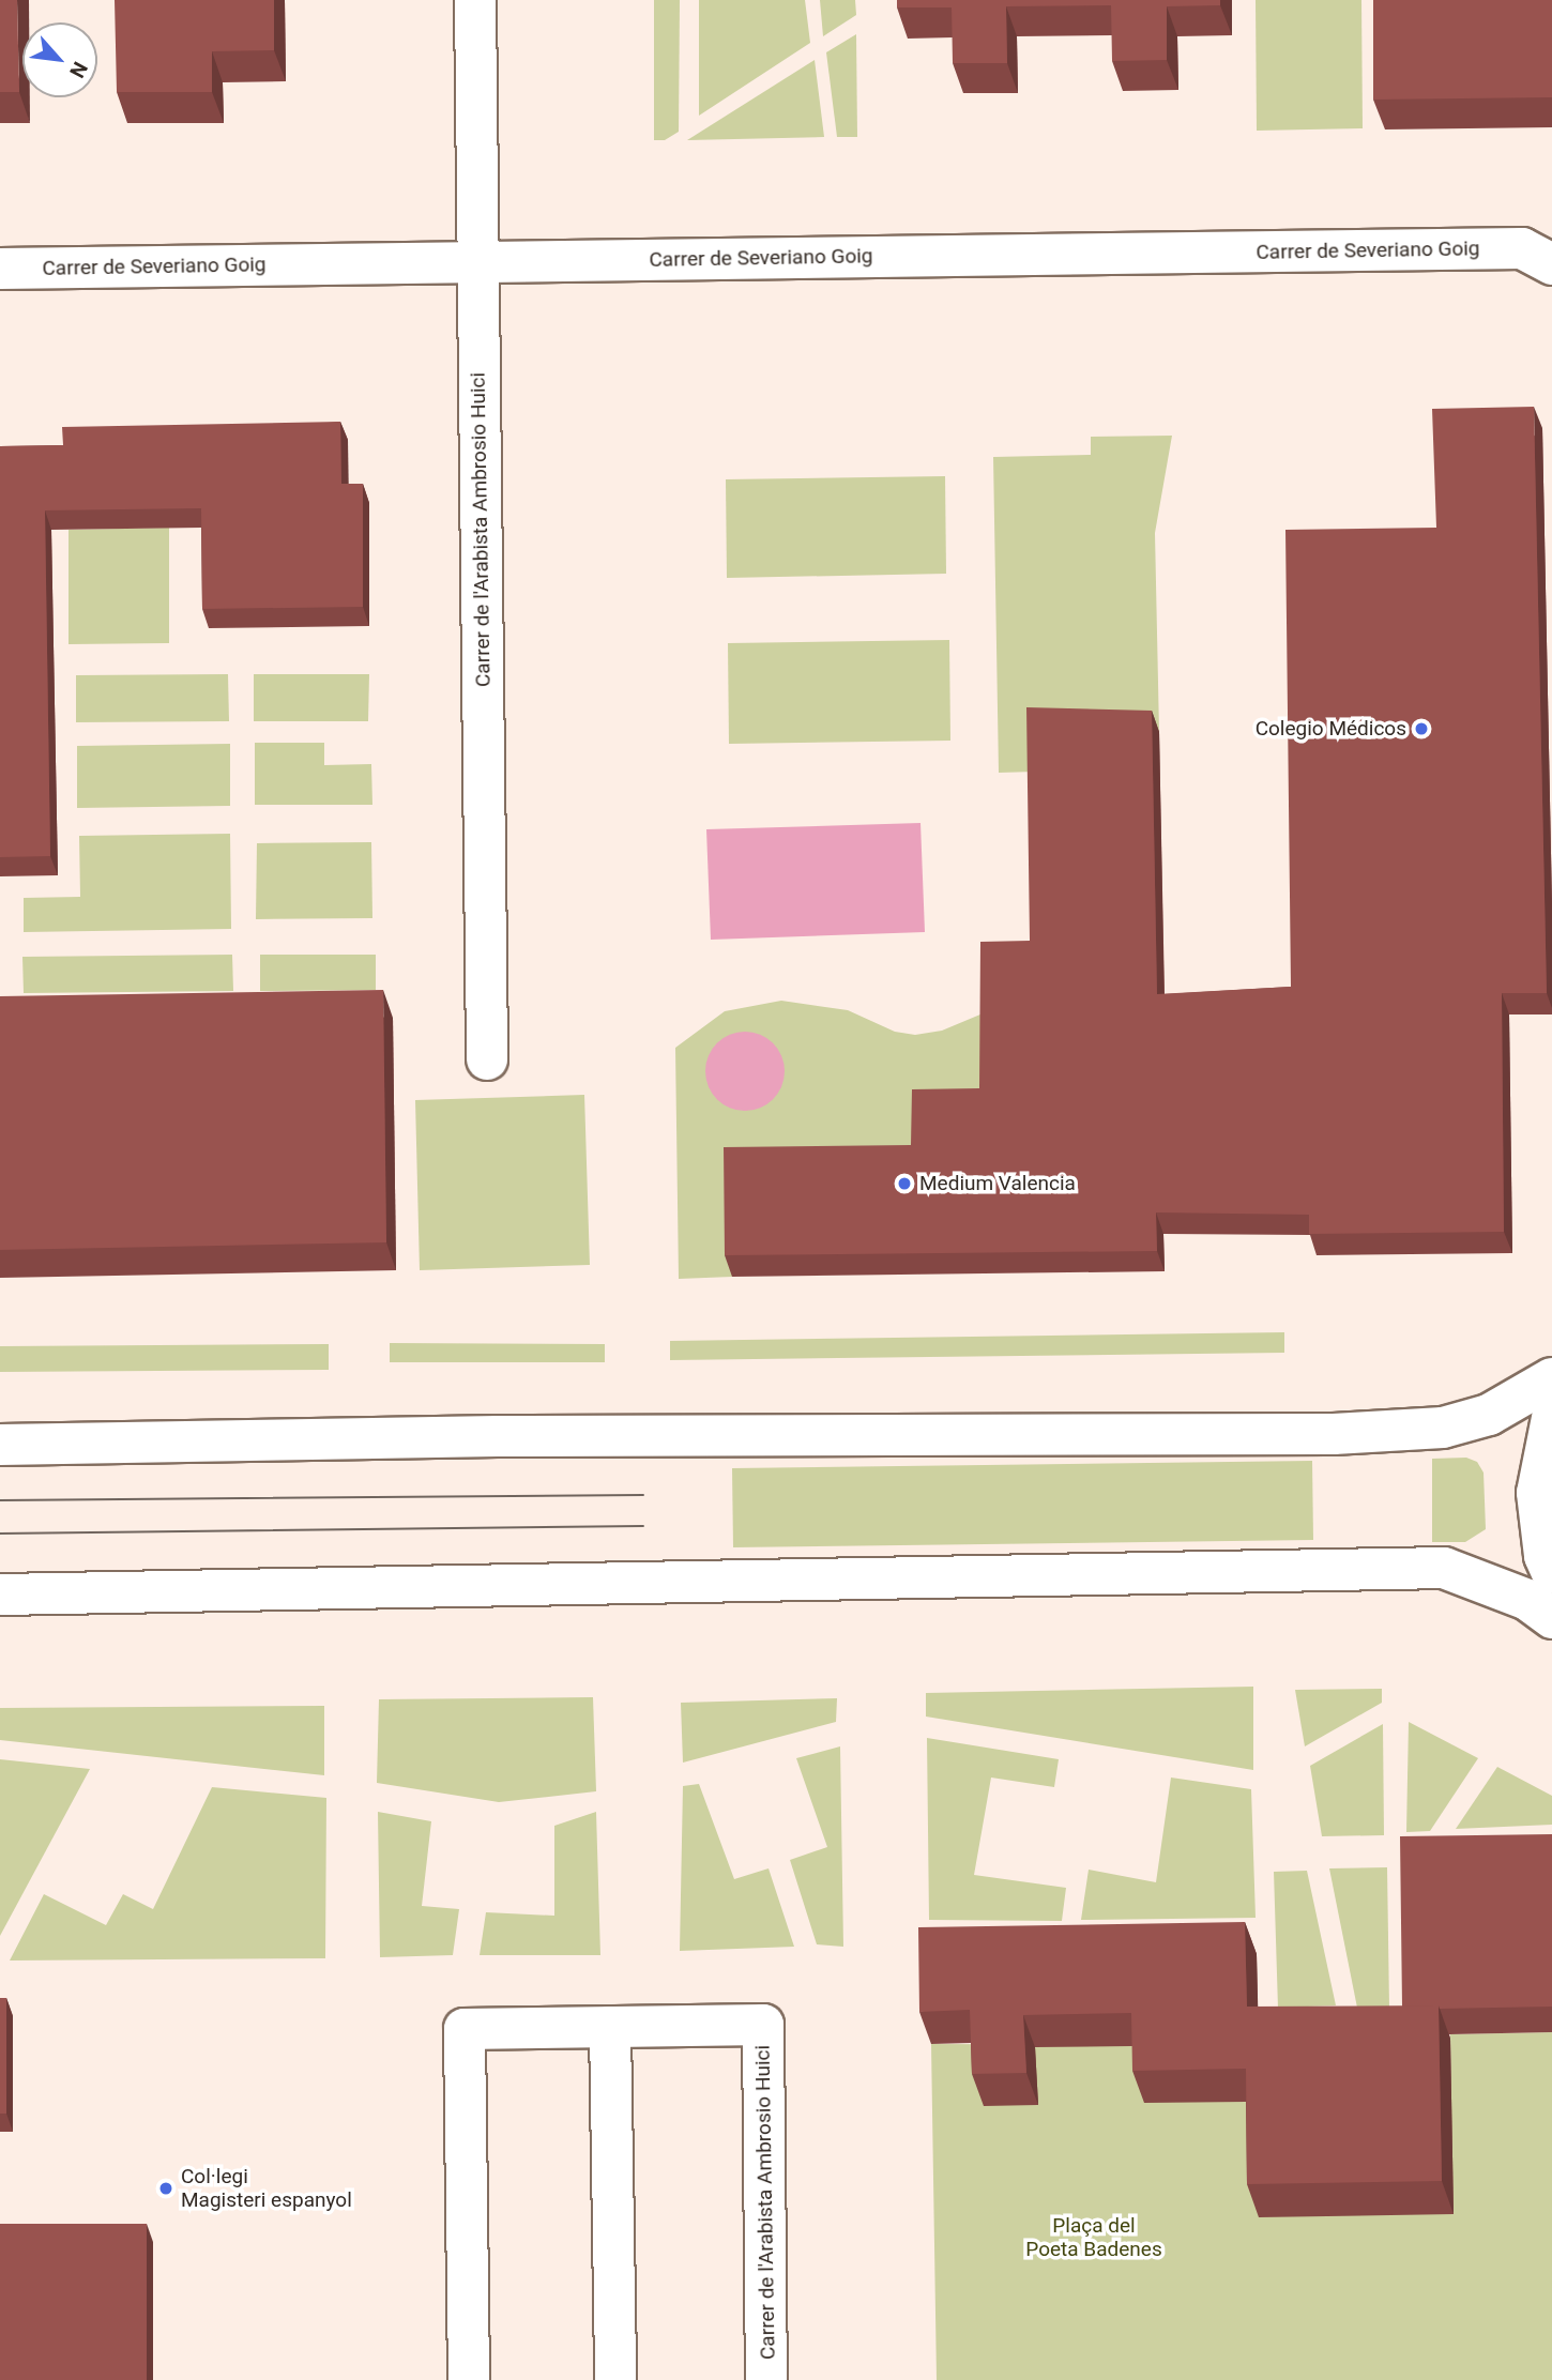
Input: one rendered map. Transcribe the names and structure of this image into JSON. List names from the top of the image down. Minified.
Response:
{"streets":{"main road":["Carrer de Severiano Goig","Carrer de l'Arabista Ambrosio Huici"]},"crossings":[["Carrer de Severiano Goig","Carrer de l'Arabista Ambrosio Huici"]],"parks":["Plaça del Poeta Badenes"],"places":["Colegio Médicos","Medium Valencia","Col·legi Magisteri espanyol"],"north":"bottom right"}
